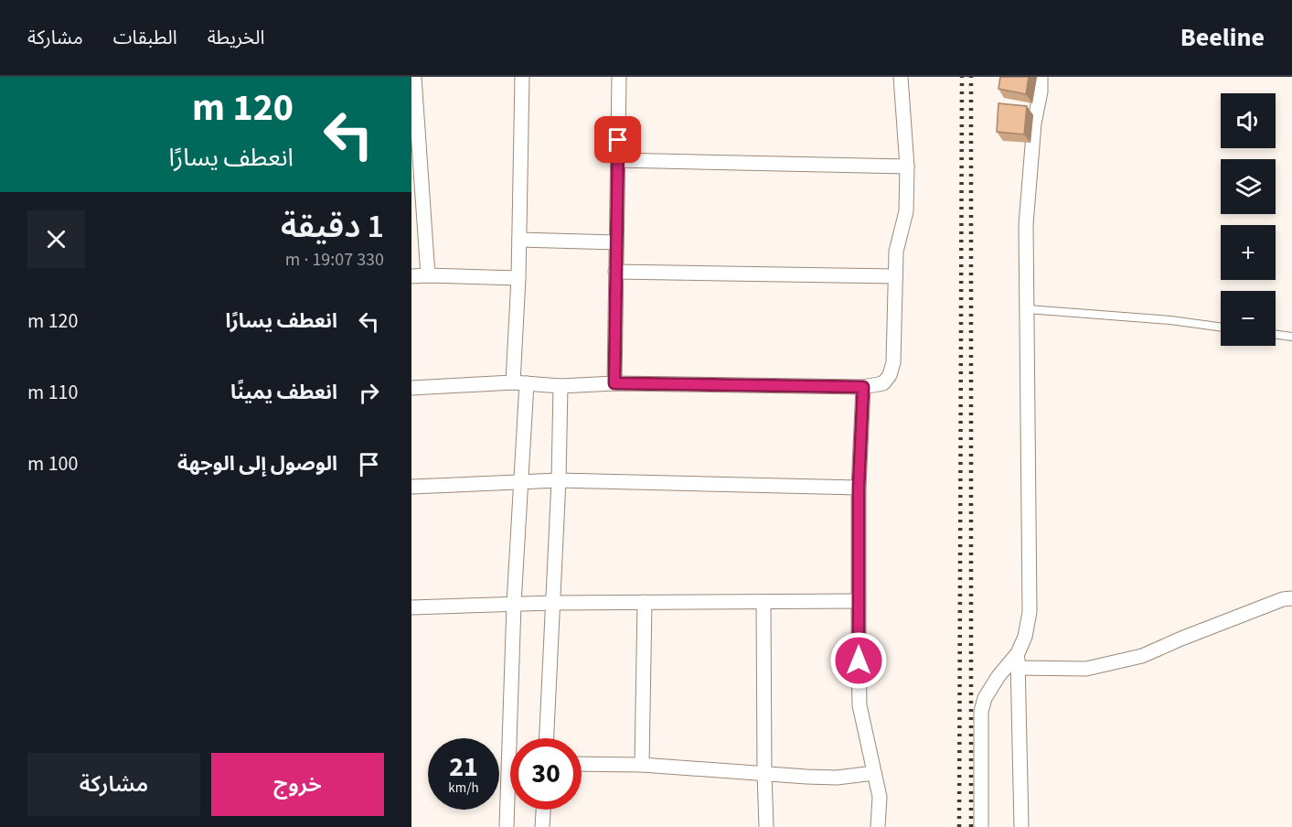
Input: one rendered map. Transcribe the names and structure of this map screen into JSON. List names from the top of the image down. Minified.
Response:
{"page":{"header":"Beeline","nav":["الخريطة","الطبقات","مشاركة"],"turn":["120 m","انعطف يسارًا"],"map_buttons":["+","−"],"heading":["1 دقيقة","330 m · 19:07"],"list":[{"name":"انعطف يسارًا","value":"120 m"},{"name":"انعطف يمينًا","value":"110 m"},{"name":"الوصول إلى الوجهة","value":"100 m"}],"speed":"21 km/h","limit":"30","buttons":["خروج","مشاركة"]}}
